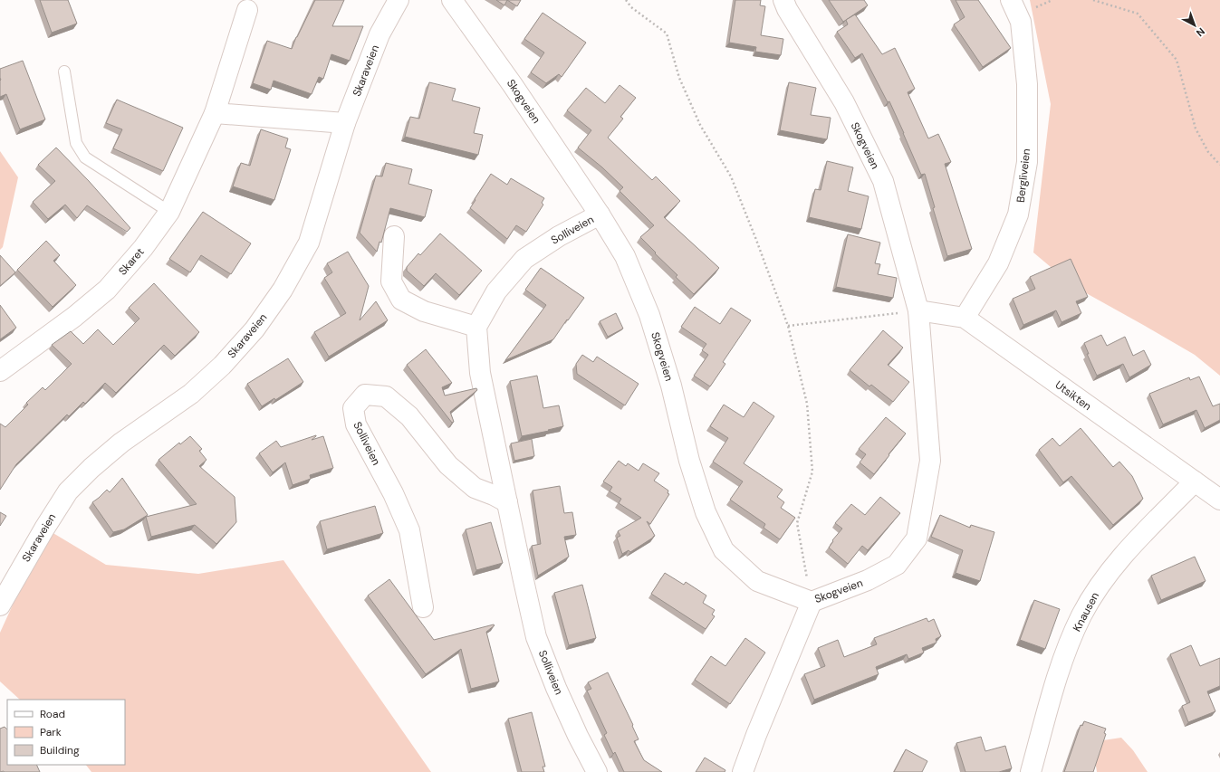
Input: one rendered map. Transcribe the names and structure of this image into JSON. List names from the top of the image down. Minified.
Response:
{"streets":{"street":["Skaraveien","Skogveien","Bergliveien","Solliveien","Skaret","Utsikten","Knausen"]},"crossings":[["Skogveien","Solliveien"],["Skogveien","Utsikten"],["Bergliveien","Utsikten"],["Utsikten","Knausen"]],"legend":["Road","Park","Building"],"north":"bottom right"}
